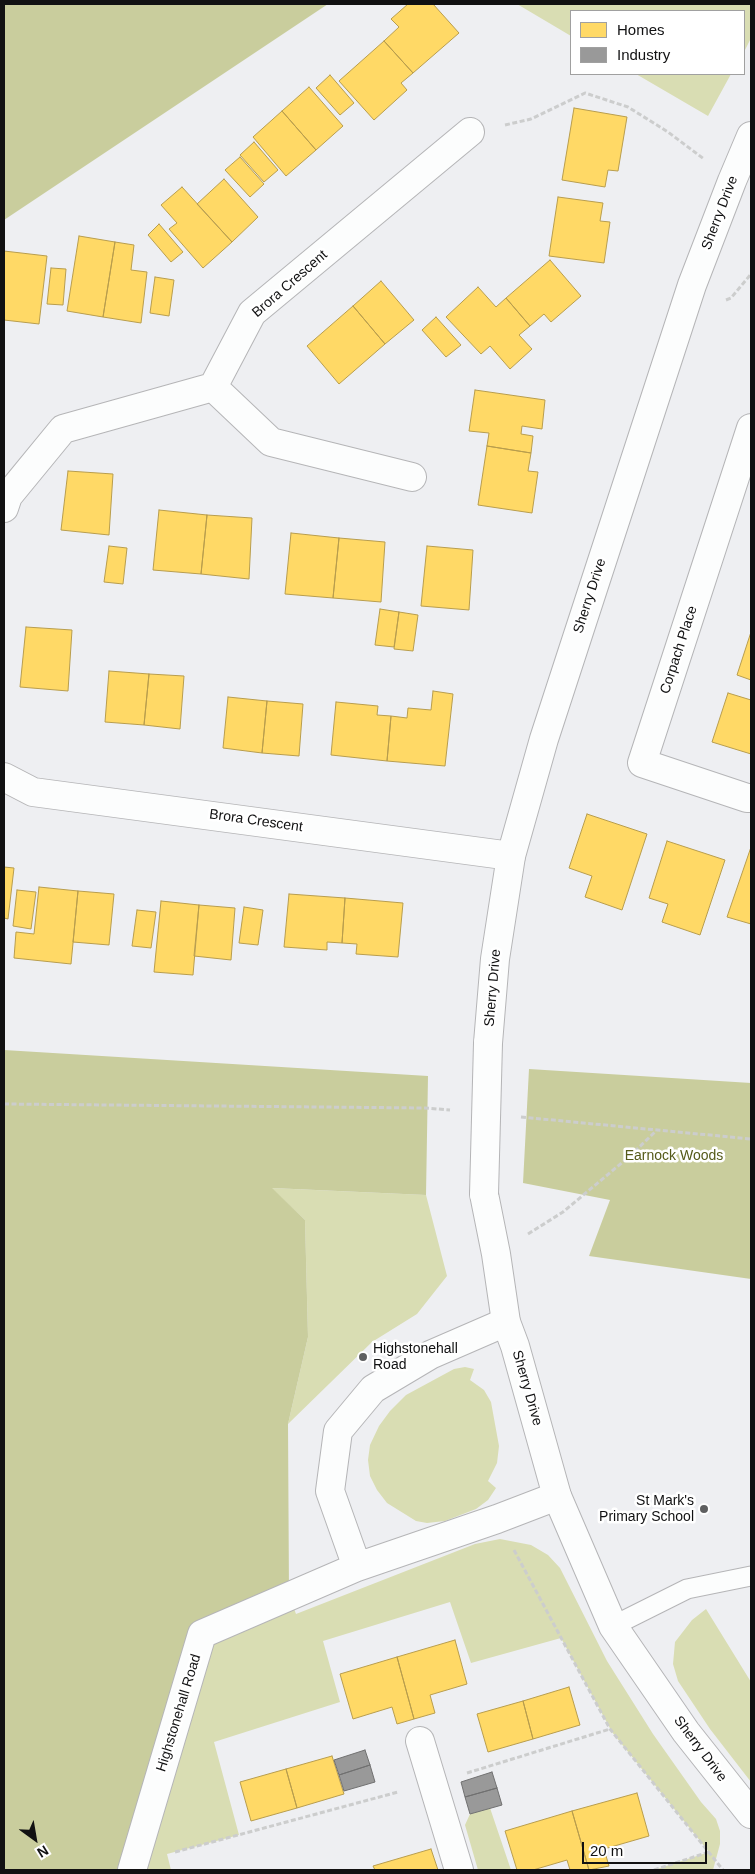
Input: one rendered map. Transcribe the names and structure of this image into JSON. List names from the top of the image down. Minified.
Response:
{"streets":{"street":["Sherry Drive","Brora Crescent","Corpach Place","Highstonehall Road"]},"crossings":[["Sherry Drive","Brora Crescent"],["Sherry Drive","Highstonehall Road"]],"parks":["Earnock Woods"],"places":["Highstonehall Road","St Mark's Primary School"],"legend":["Homes","Industry"],"scale_bar":"20 m","north":"bottom right"}
